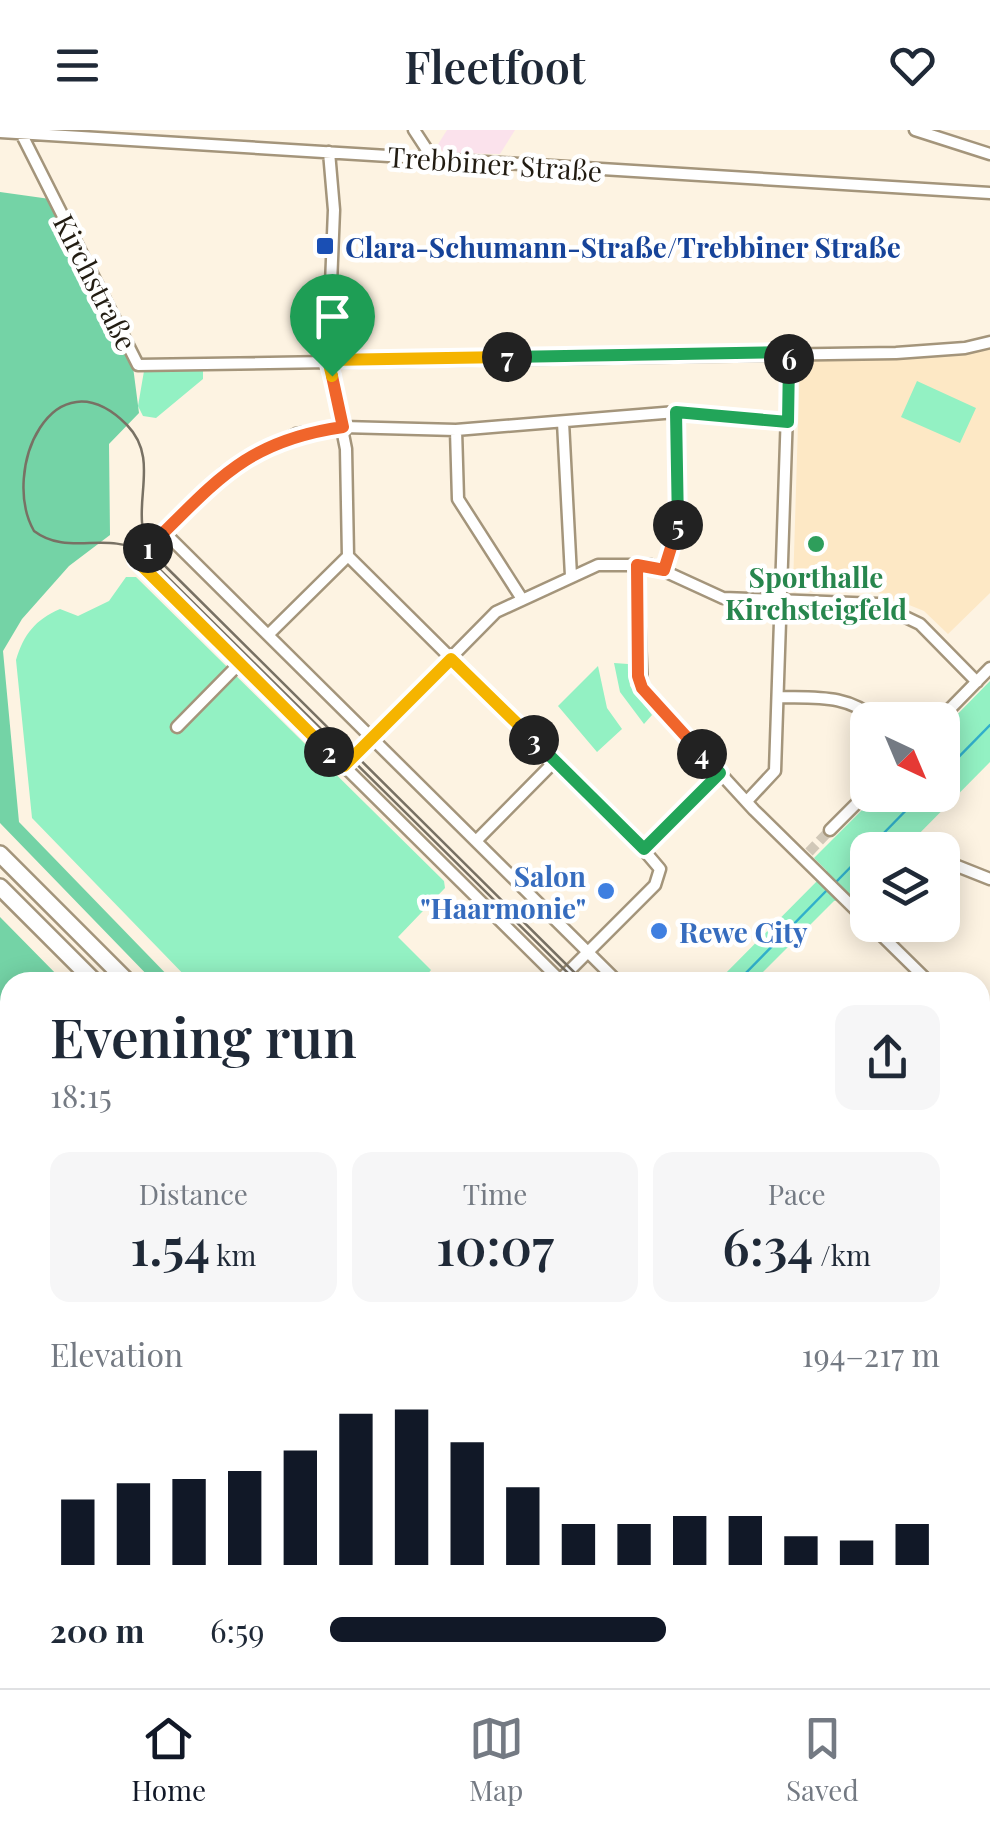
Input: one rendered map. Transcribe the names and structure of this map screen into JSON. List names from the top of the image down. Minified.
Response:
{"streets":{"street":["Trebbiner Straße","Kirchstraße"]},"crossings":[["Trebbiner Straße","Kirchstraße"]],"places":{"transit":["Clara-Schumann-Straße/Trebbiner Straße"],"other":["Sporthalle Kirchsteigfeld","Salon \"Haarmonie\"","Rewe City"]},"north":"bottom right","page":{"header":"Fleetfoot","pins":["7","6","5","1","3","2","4"],"heading":["Evening run","18:15"],"stats":[["Distance","1.54 km"],["Time","10:07"],["Pace","6:34 /km"]],"chart":["Elevation","194–217 m"],"list":[{"name":"200 m","note":"6:59"}],"tabs":["Home","Map","Saved"]}}
